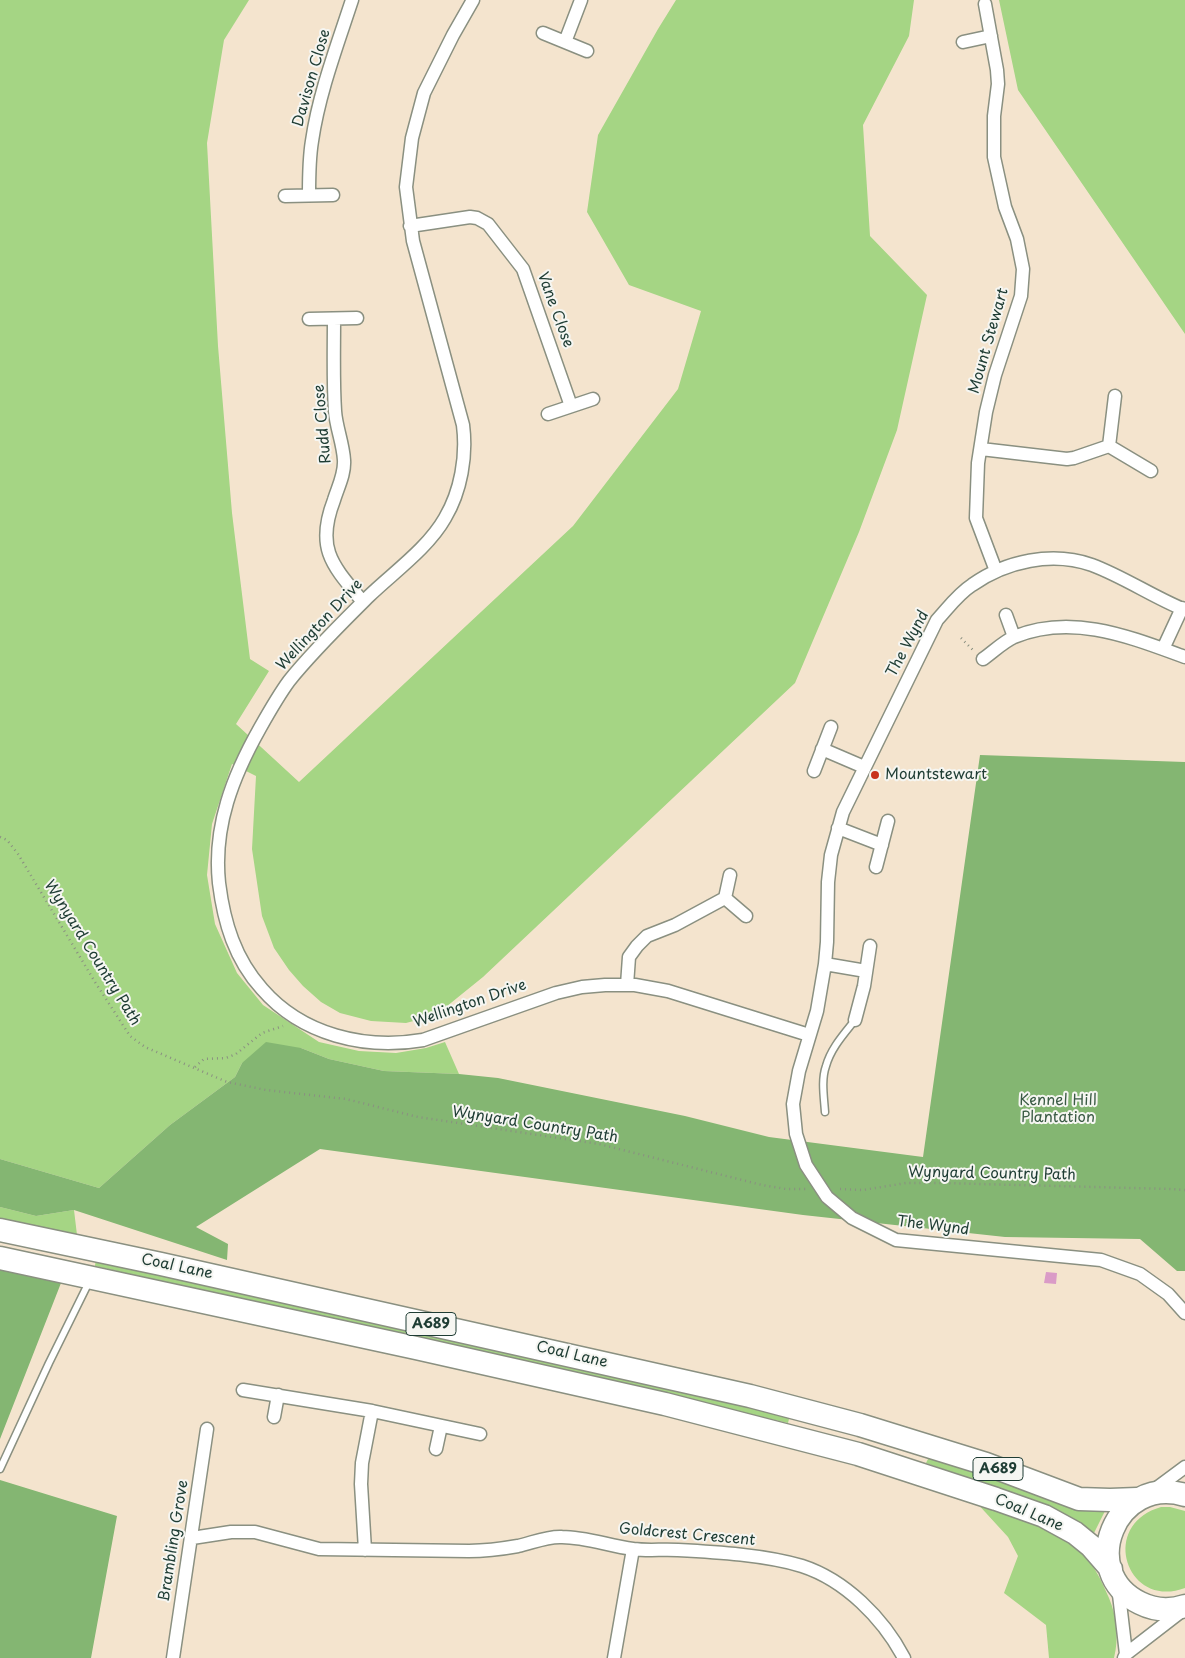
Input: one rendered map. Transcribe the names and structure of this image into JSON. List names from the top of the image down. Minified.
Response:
{"streets":{"highway":["Coal Lane","A689"],"street":["Davison Close","Vane Close","Mount Stewart","Rudd Close","Wellington Drive","The Wynd","Goldcrest Crescent","Brambling Grove"],"path":["Wynyard Country Path"]},"crossings":[["Vane Close","Wellington Drive"],["Mount Stewart","The Wynd"],["Rudd Close","Wellington Drive"],["Wellington Drive","The Wynd"],["The Wynd","Wynyard Country Path"],["Goldcrest Crescent","Brambling Grove"]],"parks":["Kennel Hill Plantation"],"places":["Mountstewart"]}
